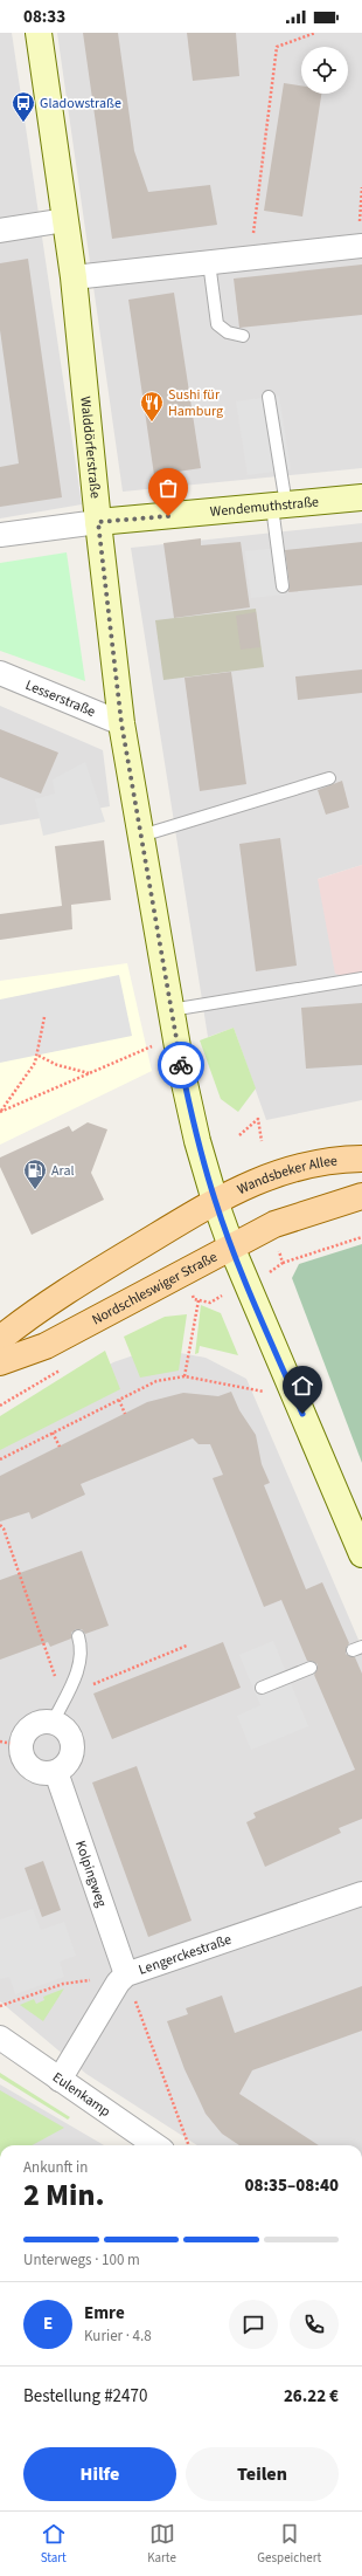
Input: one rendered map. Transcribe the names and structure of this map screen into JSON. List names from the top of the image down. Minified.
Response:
{"streets":{"main road":["Wandsbeker Allee","Nordschleswiger Straße"],"street":["Walddörferstraße","Wendemuthstraße","Lesserstraße","Kolpingweg","Lengerckestraße","Eulenkamp"]},"crossings":[["Walddörferstraße","Wendemuthstraße"],["Walddörferstraße","Lesserstraße"],["Walddörferstraße","Wandsbeker Allee"],["Walddörferstraße","Nordschleswiger Straße"],["Kolpingweg","Lengerckestraße"],["Lengerckestraße","Eulenkamp"]],"places":{"bus stop":["Gladowstraße"],"restaurant":["Sushi für Hamburg"],"fuel station":["Aral"]},"page":{"status":"08:33","heading":["2 Min.","Ankunft in","08:35–08:40"],"panel":["Emre","Kurier · 4.8","Bestellung #2470","26.22 €"],"bar":"Unterwegs · 100 m","round":"E","buttons":["Hilfe","Teilen"],"tabs":["Start","Karte","Gespeichert"]}}
